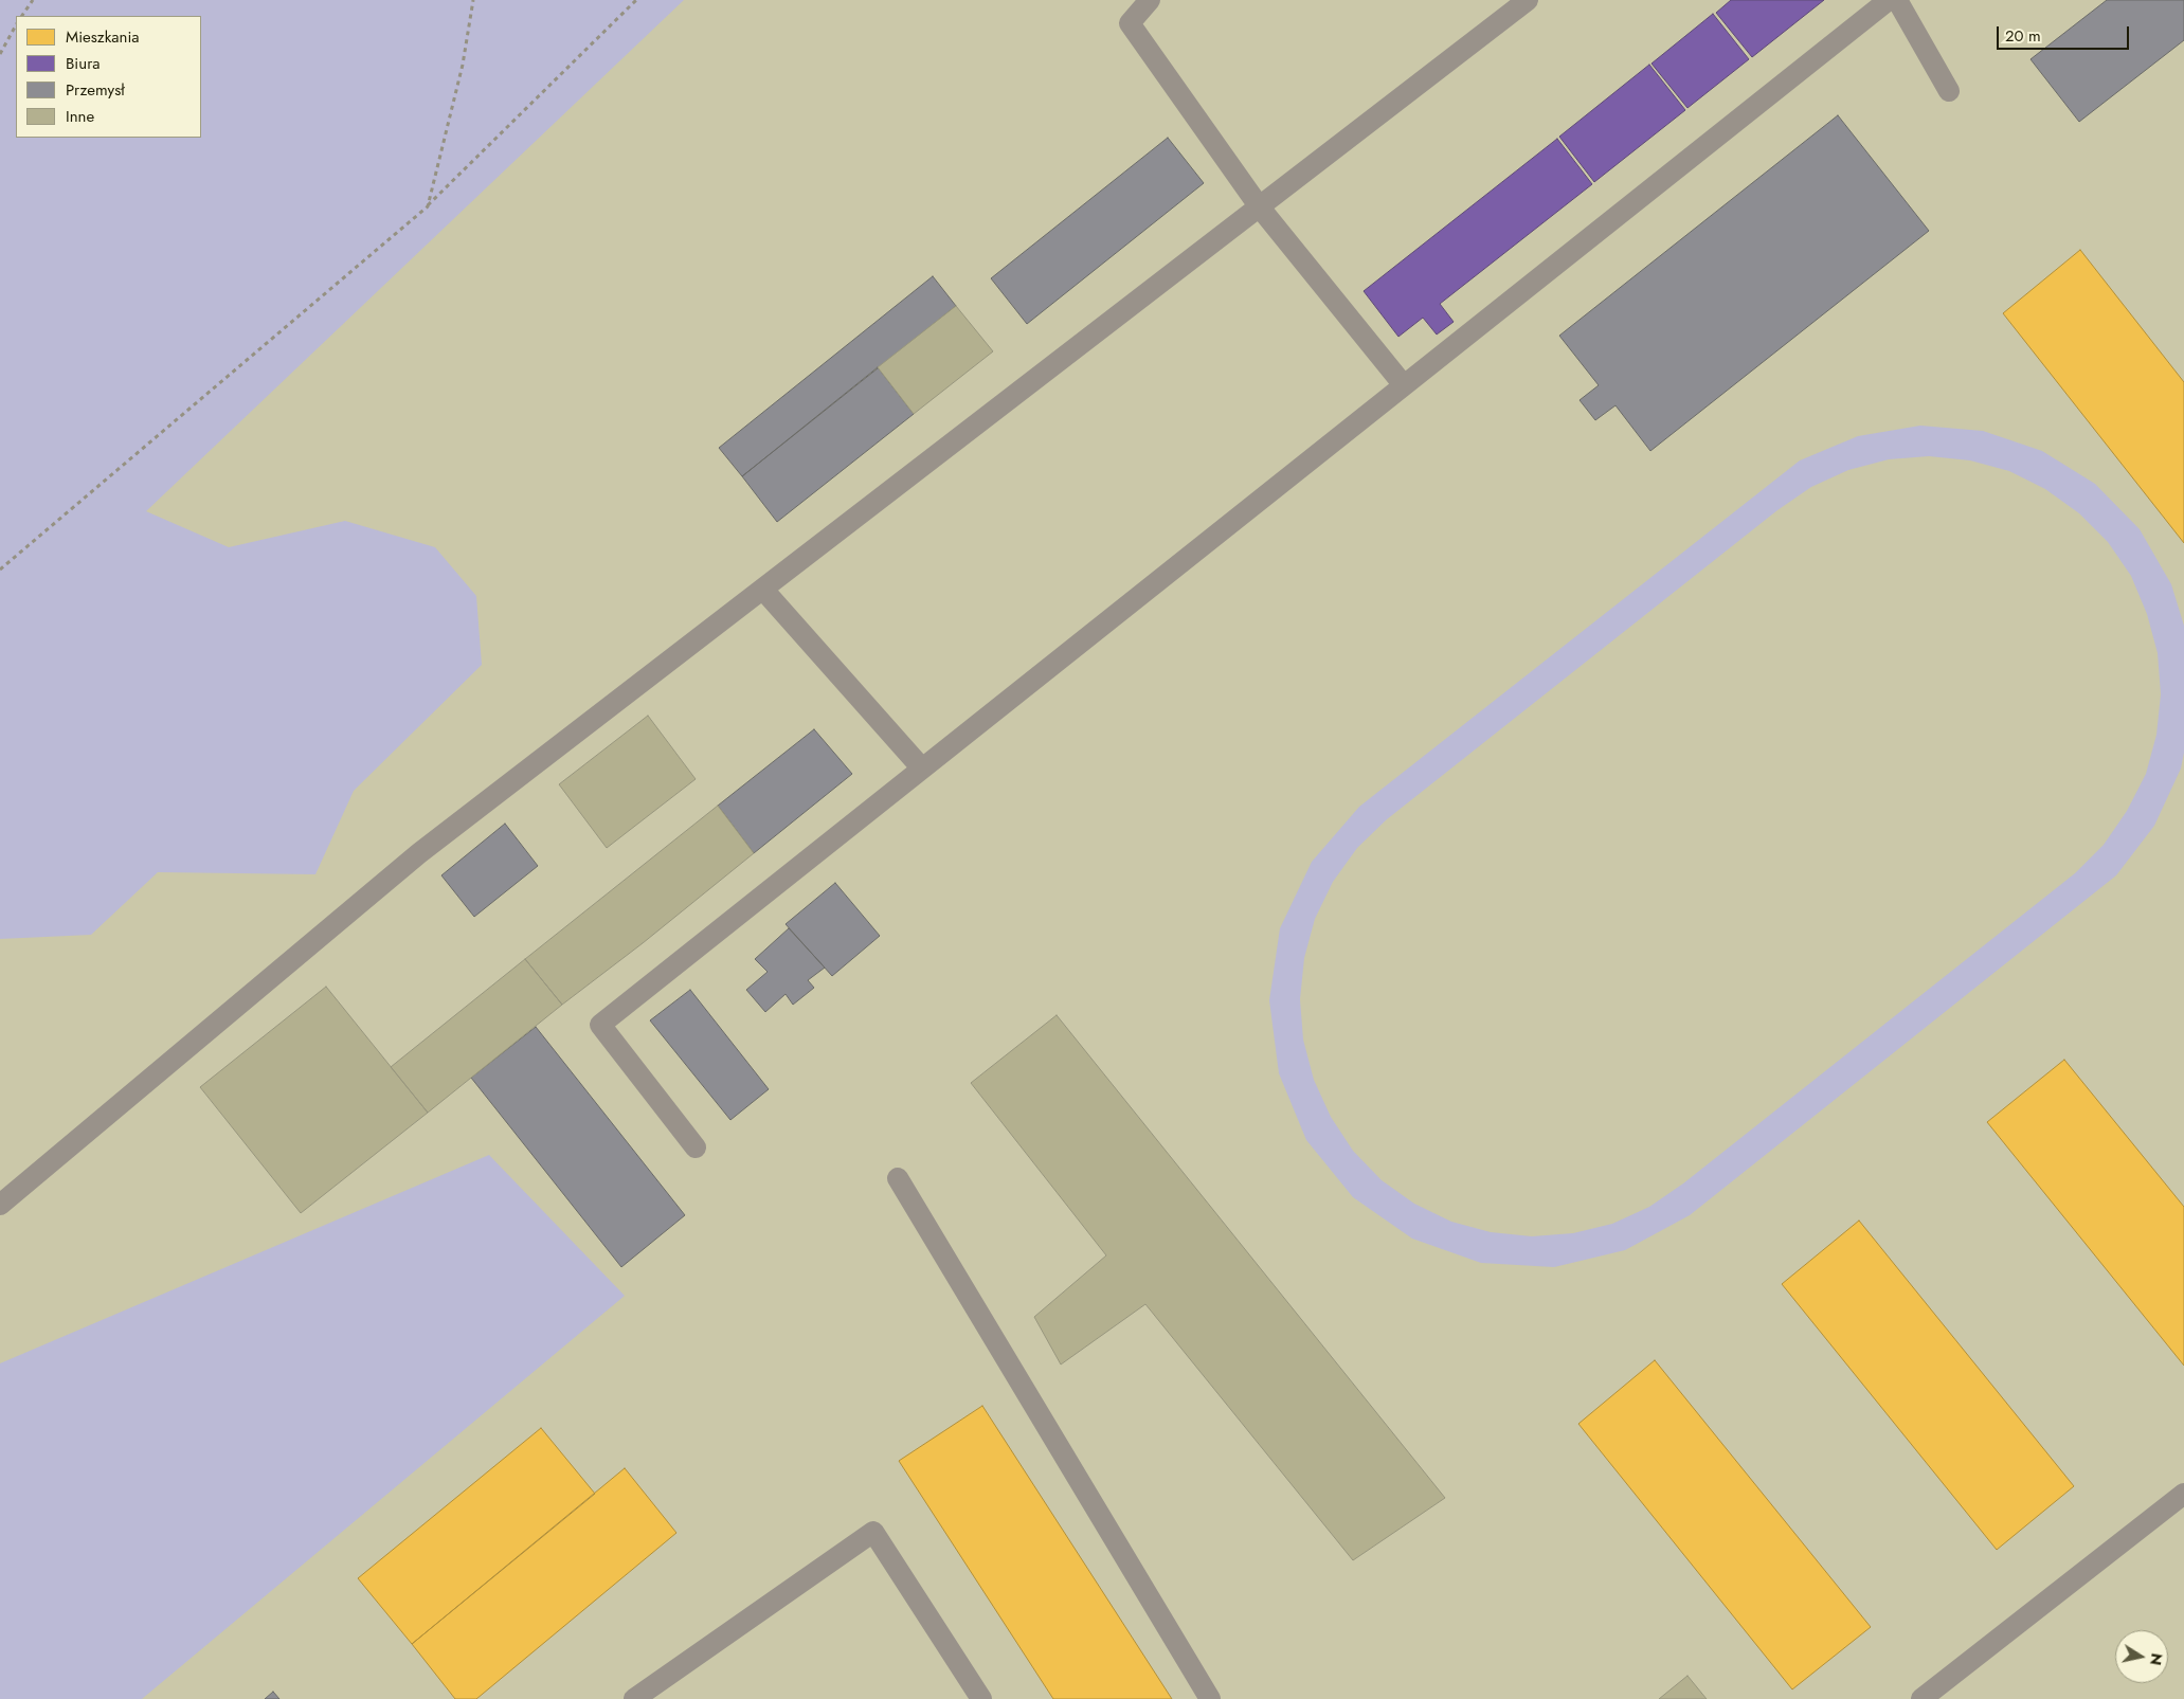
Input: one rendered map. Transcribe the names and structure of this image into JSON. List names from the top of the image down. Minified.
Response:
{"legend":["Mieszkania","Biura","Przemysł","Inne"],"scale_bar":"20 m","north":"right"}
